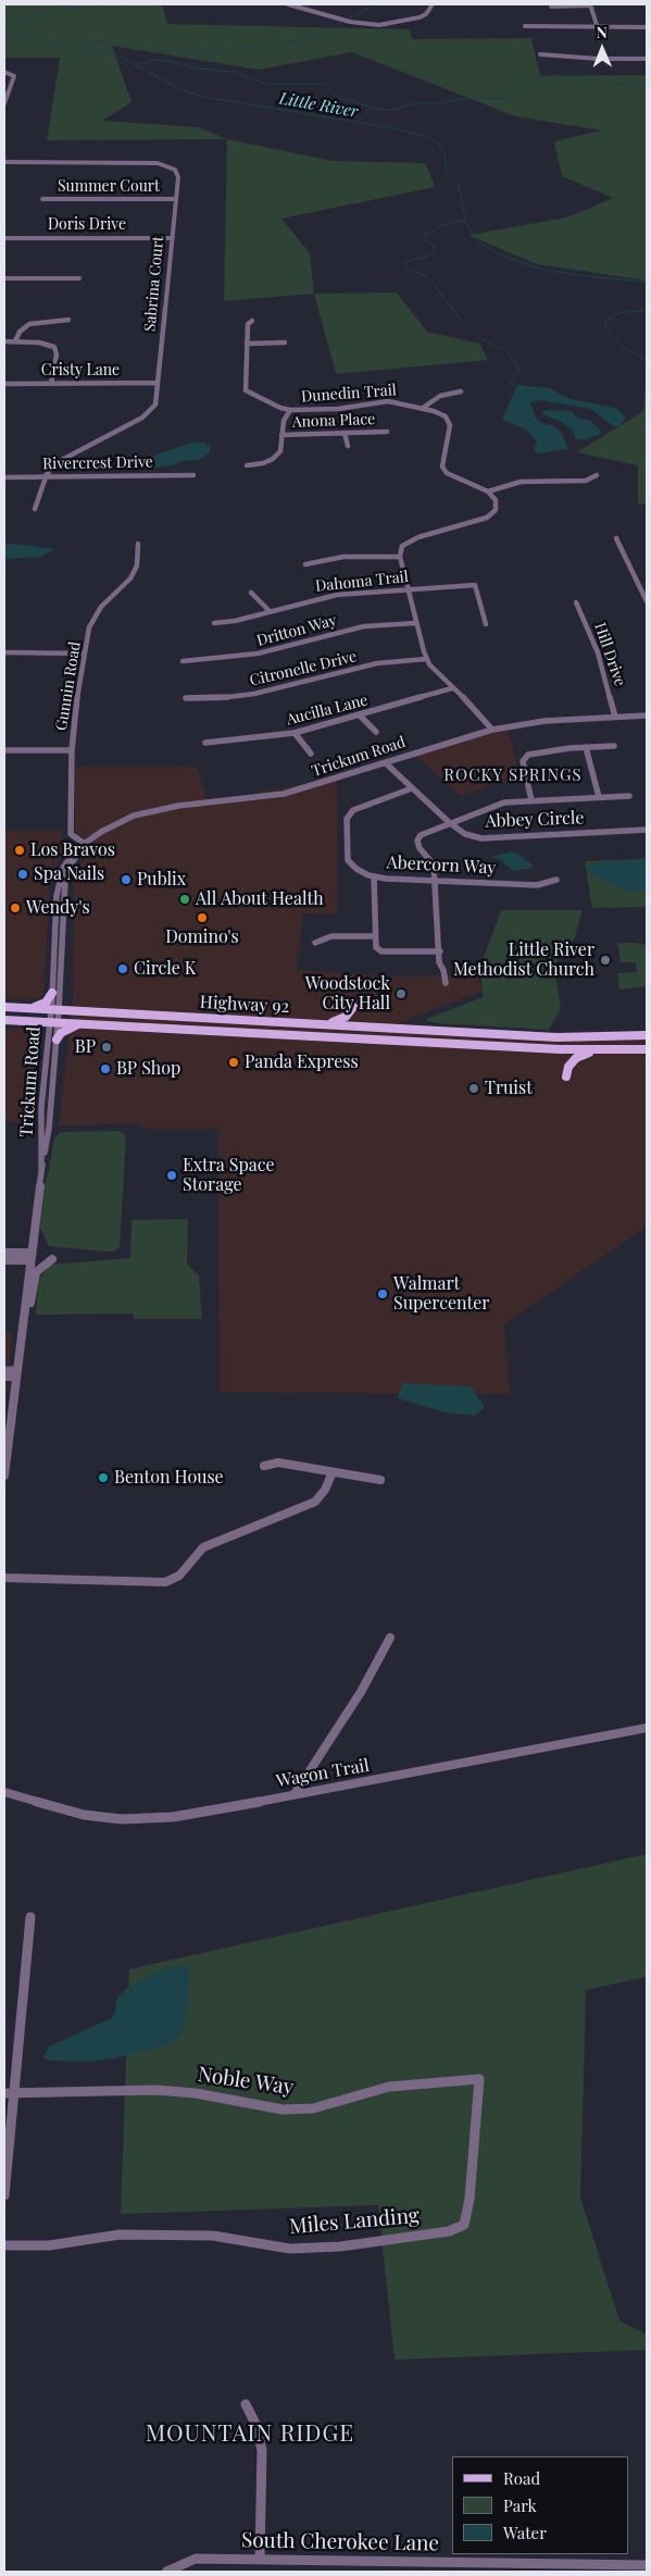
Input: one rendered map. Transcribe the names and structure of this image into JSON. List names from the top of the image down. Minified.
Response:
{"streets":{"main road":["Highway 92"],"street":["Summer Court","Doris Drive","Sabrina Court","Cristy Lane","Dunedin Trail","Anona Place","Rivercrest Drive","Dahoma Trail","Dritton Way","Hill Drive","Citronelle Drive","Gunnin Road","Aucilla Lane","Trickum Road","Abbey Circle","Abercorn Way","Wagon Trail","Noble Way","Miles Landing","South Cherokee Lane"]},"crossings":[["Summer Court","Sabrina Court"],["Doris Drive","Sabrina Court"],["Sabrina Court","Cristy Lane"],["Sabrina Court","Rivercrest Drive"],["Hill Drive","Trickum Road"],["Gunnin Road","Trickum Road"],["Trickum Road","Abbey Circle"],["Trickum Road","Highway 92"],["Abbey Circle","Abercorn Way"],["Noble Way","Miles Landing"]],"districts":["ROCKY SPRINGS","MOUNTAIN RIDGE"],"water":["Little River"],"places":["Los Bravos","Spa Nails","Publix","All About Health","Wendy's","Domino's","Little River Methodist Church","Circle K","Woodstock City Hall","BP","Panda Express","BP Shop","Truist","Extra Space Storage","Walmart Supercenter","Benton House"],"legend":["Road","Park","Water"],"north":"top"}
